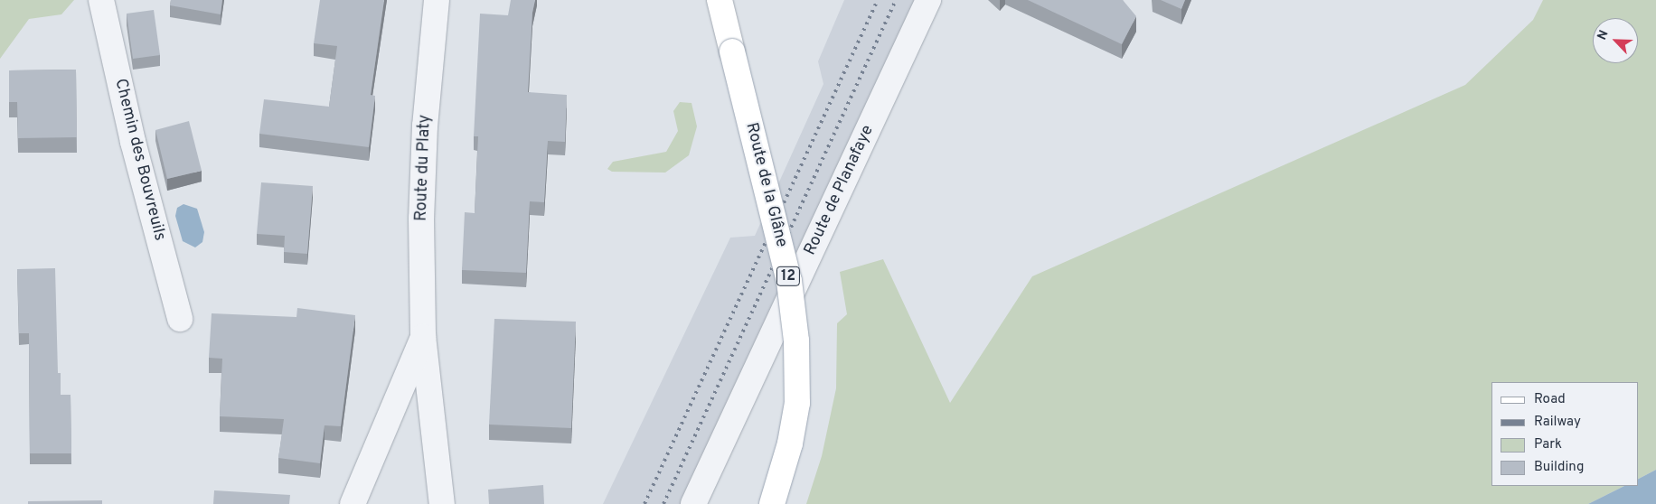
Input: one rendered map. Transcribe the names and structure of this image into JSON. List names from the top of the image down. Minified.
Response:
{"streets":{"main road":["Route de la Glâne","12"],"street":["Chemin des Bouvreuils","Route du Platy","Route de Planafaye"]},"legend":["Road","Railway","Park","Building"],"north":"top left"}
